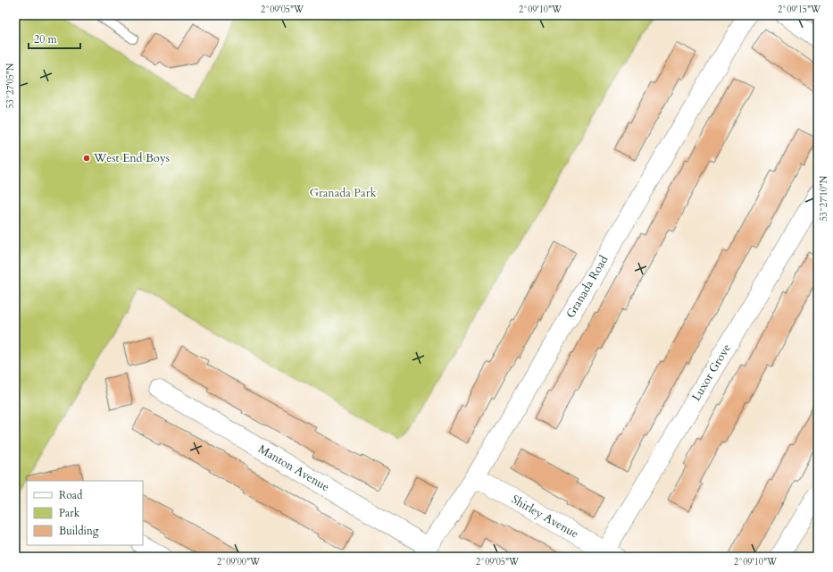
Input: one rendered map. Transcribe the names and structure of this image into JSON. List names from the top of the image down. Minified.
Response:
{"streets":{"street":["Granada Road","Luxor Grove","Manton Avenue","Shirley Avenue"]},"crossings":[["Granada Road","Manton Avenue"],["Granada Road","Shirley Avenue"],["Luxor Grove","Shirley Avenue"]],"parks":["Granada Park"],"places":["West End Boys"],"legend":["Road","Park","Building"],"scale_bar":"20 m","coordinates":["2°09'05\"W","2°09'10\"W","2°09'15\"W","53°27'05\"N","53°27'10\"N","2°09'00\"W"]}
